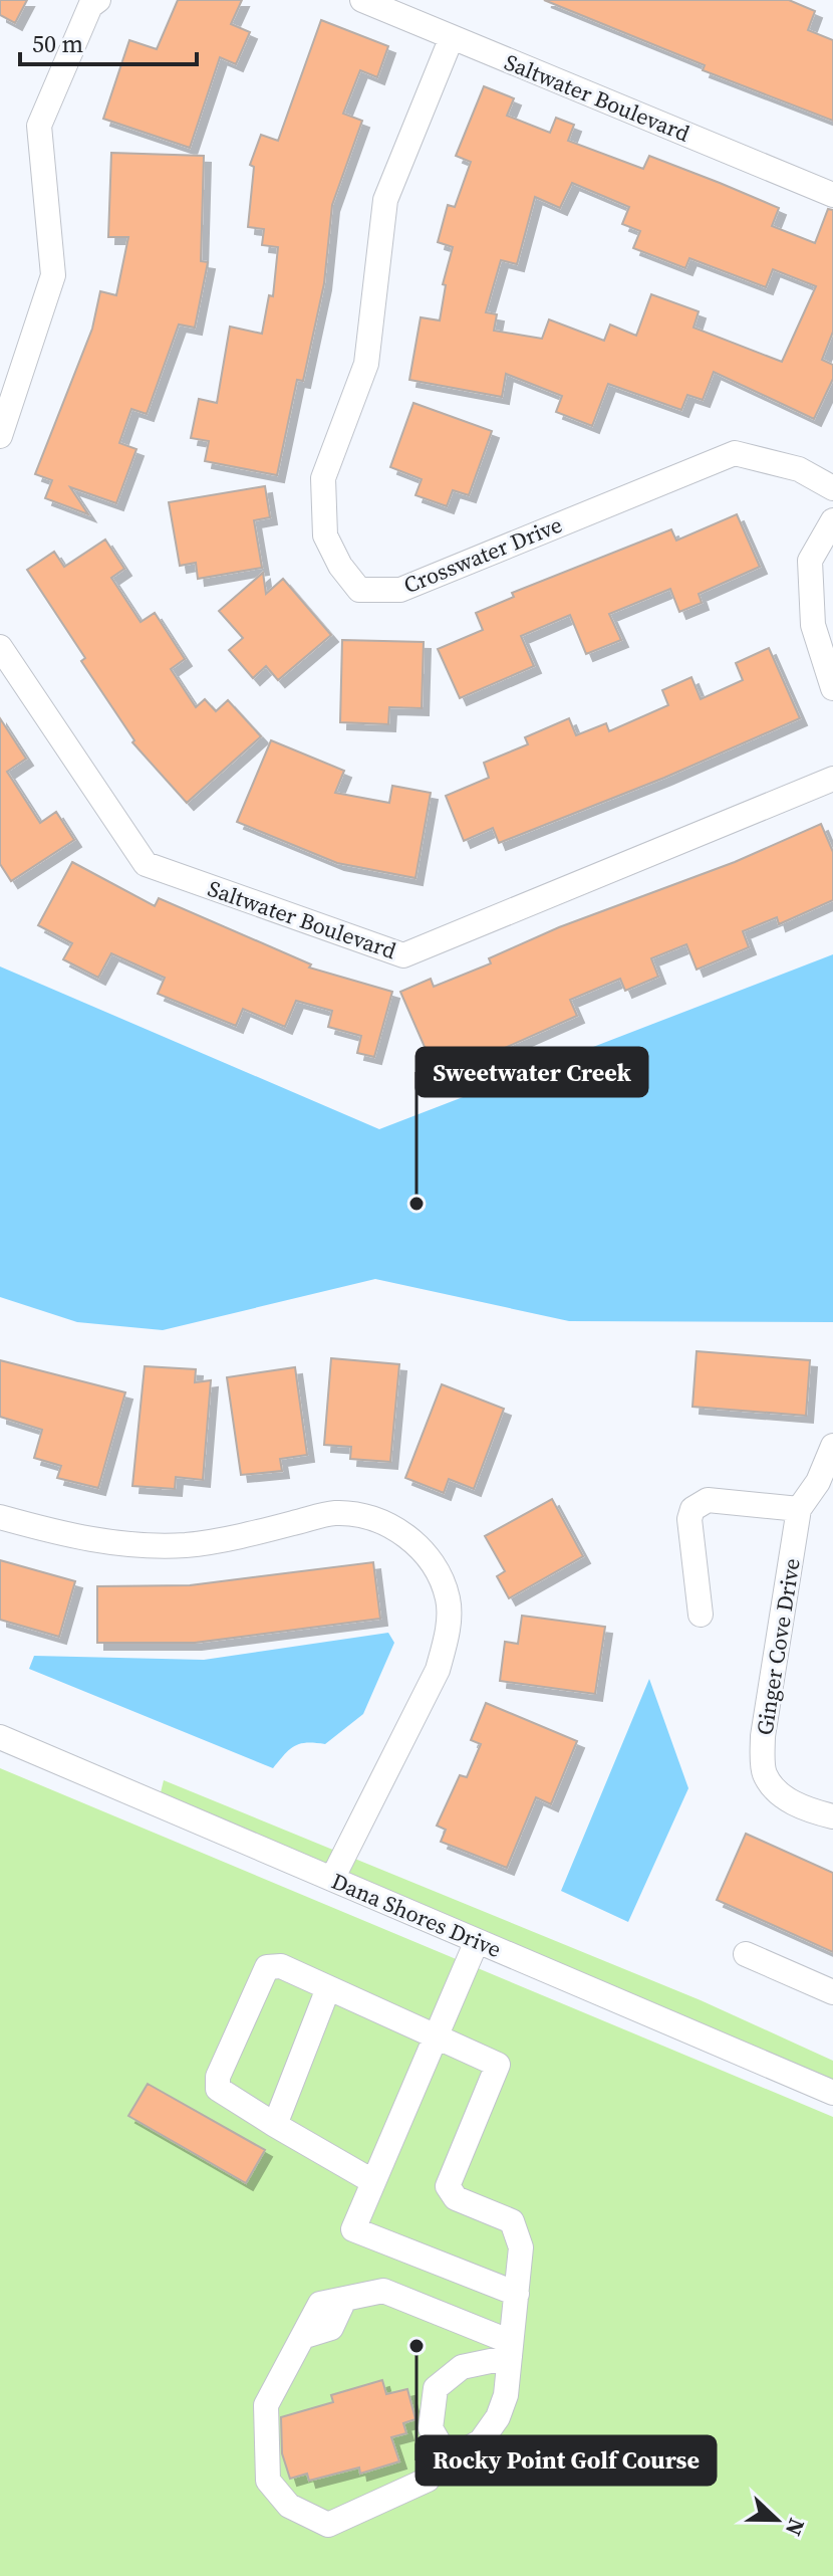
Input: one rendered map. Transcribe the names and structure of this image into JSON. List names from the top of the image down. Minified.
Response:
{"streets":{"street":["Saltwater Boulevard","Crosswater Drive","Ginger Cove Drive","Dana Shores Drive"]},"crossings":[["Saltwater Boulevard","Crosswater Drive"]],"places":["Sweetwater Creek","Rocky Point Golf Course"],"scale_bar":"50 m","north":"right"}
